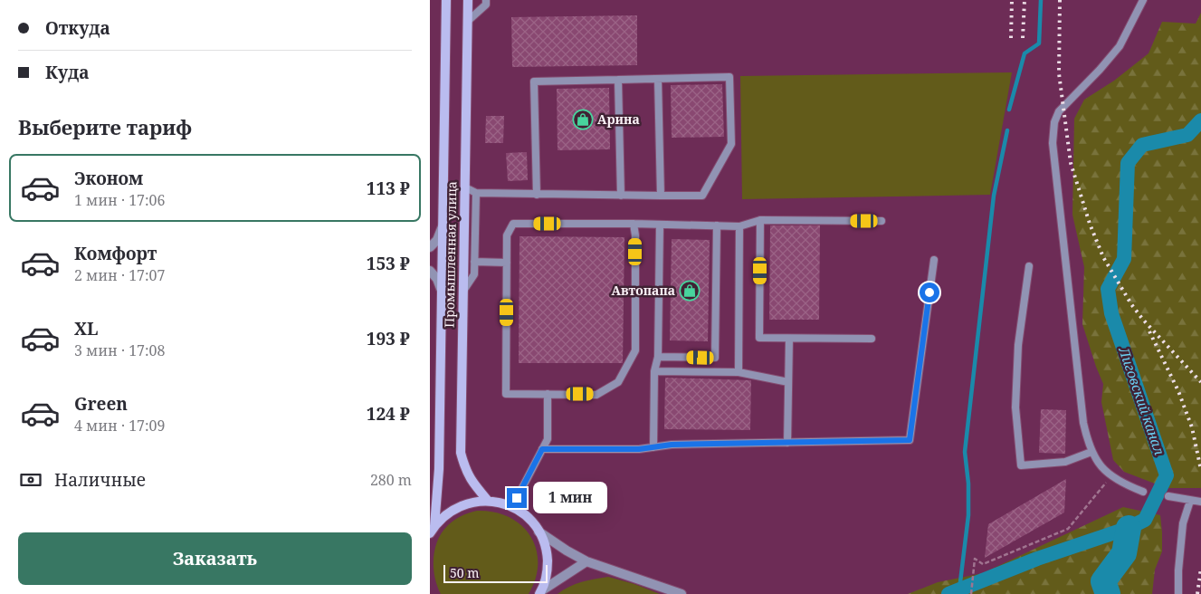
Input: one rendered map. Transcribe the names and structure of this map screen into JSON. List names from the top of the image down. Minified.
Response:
{"streets":{"street":["Промышленная улица"]},"water":["Лиговский канал"],"places":{"shop":["Арина","Автопапа"]},"scale_bar":"50 m","page":{"banner":["Откуда","Куда"],"heading":"Выберите тариф","list":[{"name":"Эконом","note":"1 мин · 17:06","value":"113 ₽"},{"name":"Комфорт","note":"2 мин · 17:07","value":"153 ₽"},{"name":"XL","note":"3 мин · 17:08","value":"193 ₽"},{"name":"Green","note":"4 мин · 17:09","value":"124 ₽"}],"pay":["Наличные","280 m"],"bubble":"1 мин","buttons":"Заказать","scale":"50 m"}}
